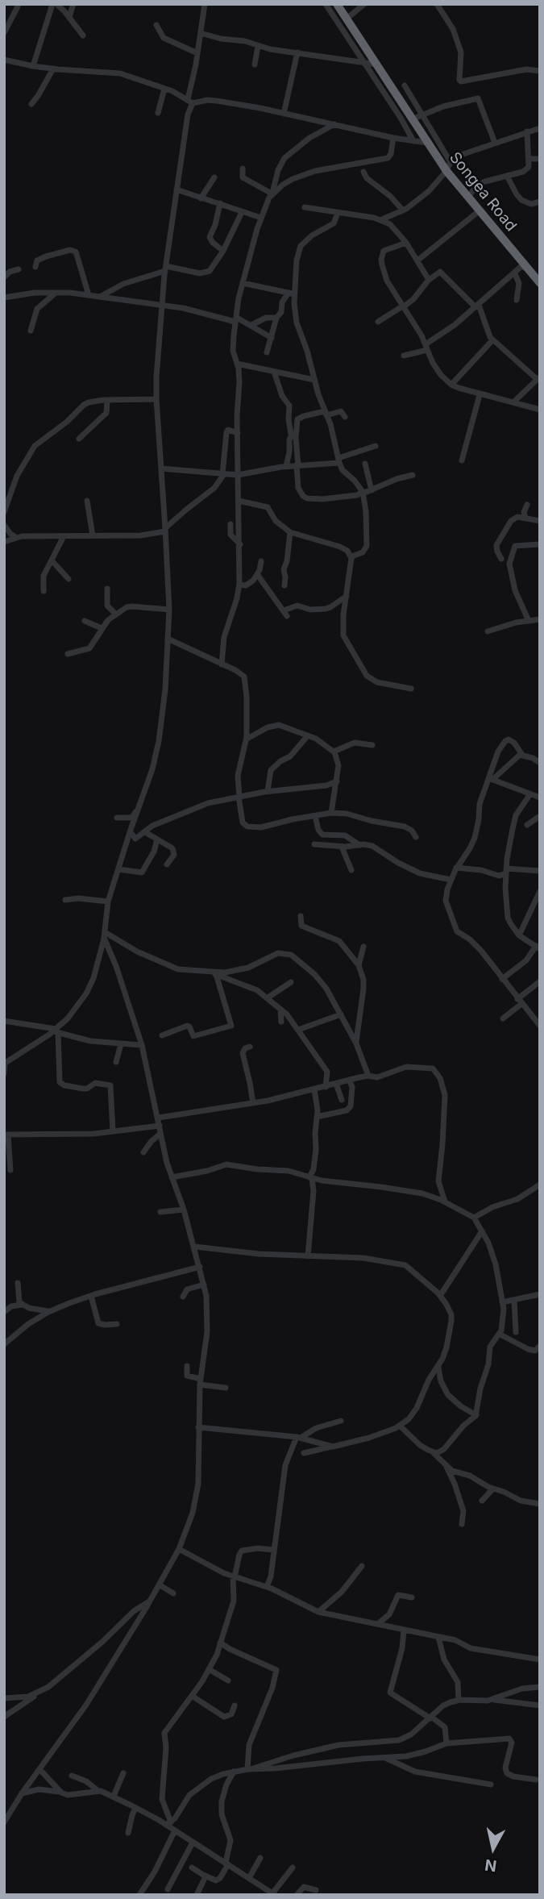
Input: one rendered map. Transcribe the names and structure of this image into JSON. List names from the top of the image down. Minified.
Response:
{"streets":{"highway":["Songea Road"]},"north":"bottom"}
